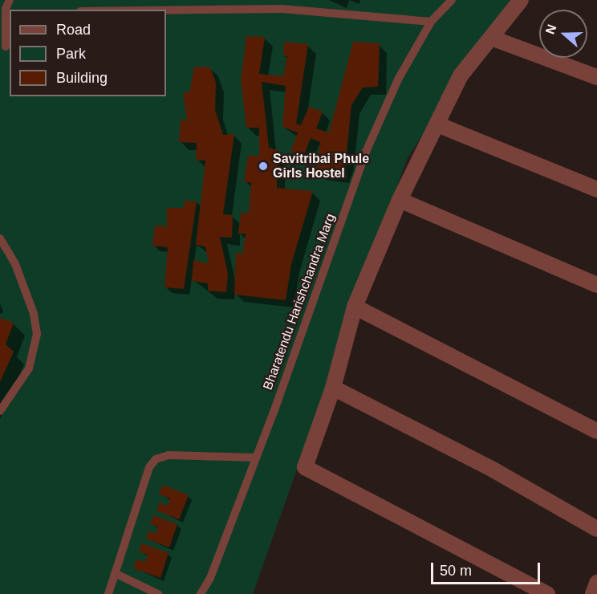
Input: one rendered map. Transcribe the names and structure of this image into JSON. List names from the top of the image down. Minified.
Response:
{"streets":{"lane":["Bharatendu Harishchandra Marg"]},"places":["Savitribai Phule Girls Hostel"],"legend":["Road","Park","Building"],"scale_bar":"50 m","north":"left"}
